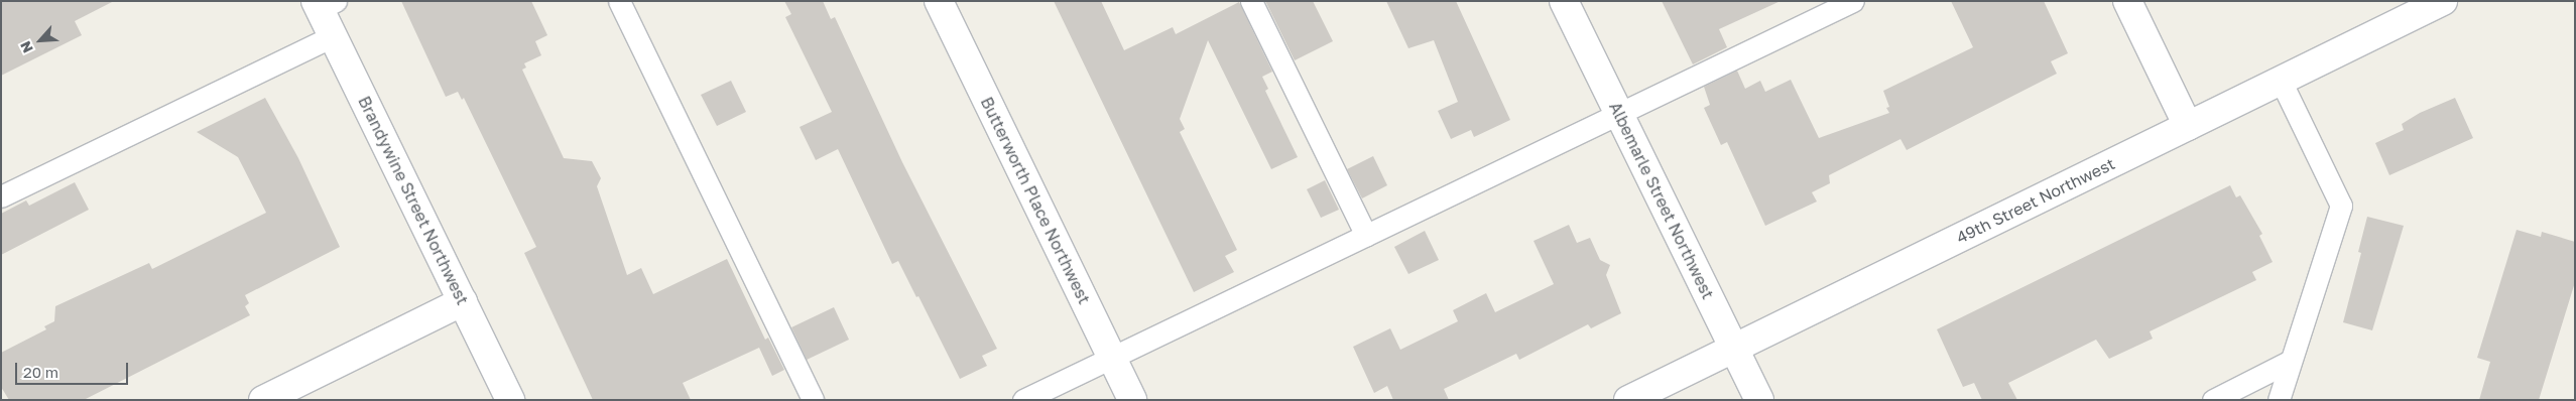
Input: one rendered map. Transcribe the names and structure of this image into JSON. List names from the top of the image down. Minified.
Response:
{"streets":{"street":["Brandywine Street Northwest","Butterworth Place Northwest","Albemarle Street Northwest","49th Street Northwest"]},"crossings":[["Albemarle Street Northwest","49th Street Northwest"]],"scale_bar":"20 m","north":"bottom left"}
